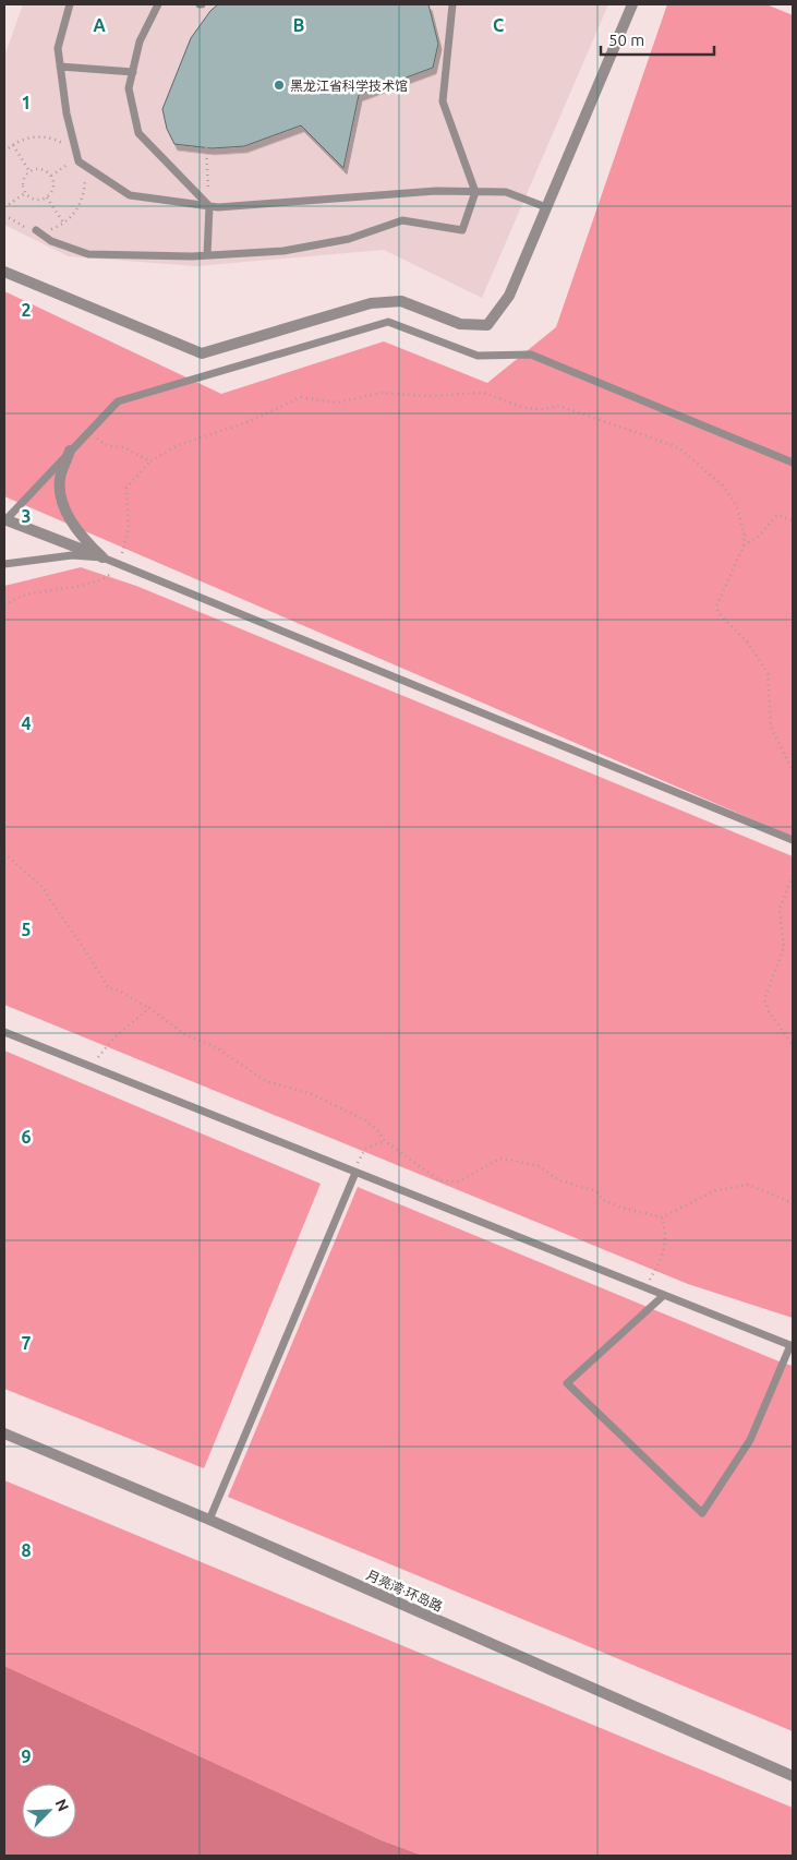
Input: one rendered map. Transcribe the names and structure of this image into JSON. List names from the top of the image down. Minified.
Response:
{"streets":{"street":["月亮湾·环岛路"]},"places":["黑龙江省科学技术馆"],"scale_bar":"50 m","north":"top right","grid":{"columns":["A","B","C"],"rows":["1","2","3","4","5","6","7","8","9"]}}
